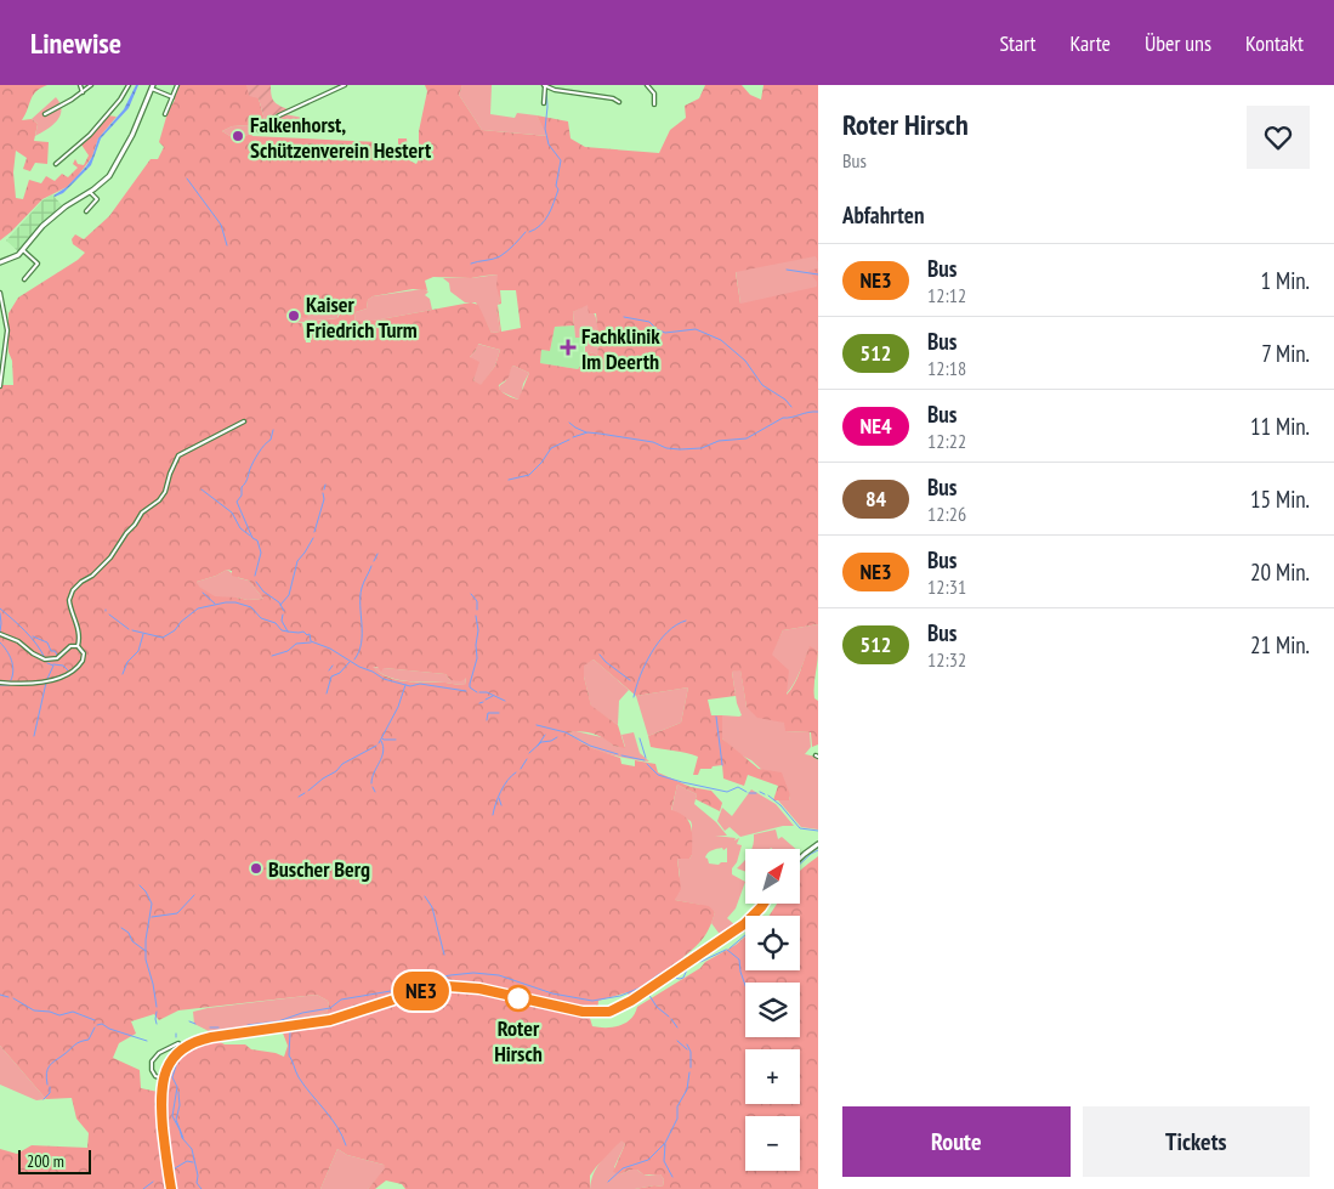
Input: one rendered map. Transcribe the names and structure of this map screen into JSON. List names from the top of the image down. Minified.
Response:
{"places":{"other":["Falkenhorst, Schützenverein Hestert","Kaiser Friedrich Turm","Buscher Berg","Roter Hirsch"],"health":["Fachklinik Im Deerth"]},"lines":["bus line NE3"],"scale_bar":"200 m","north":"top right","page":{"header":"Linewise","nav":["Start","Karte","Über uns","Kontakt"],"on_map":"NE3","heading":[["Roter Hirsch","Bus"],"Abfahrten"],"list":[{"mark":"NE3","name":"Bus","note":"12:12","value":"1 Min."},{"mark":"512","name":"Bus","note":"12:18","value":"7 Min."},{"mark":"NE4","name":"Bus","note":"12:22","value":"11 Min."},{"mark":"84","name":"Bus","note":"12:26","value":"15 Min."},{"mark":"NE3","name":"Bus","note":"12:31","value":"20 Min."},{"mark":"512","name":"Bus","note":"12:32","value":"21 Min."}],"map_buttons":["+","−"],"buttons":["Route","Tickets"],"scale":"200 m"}}
